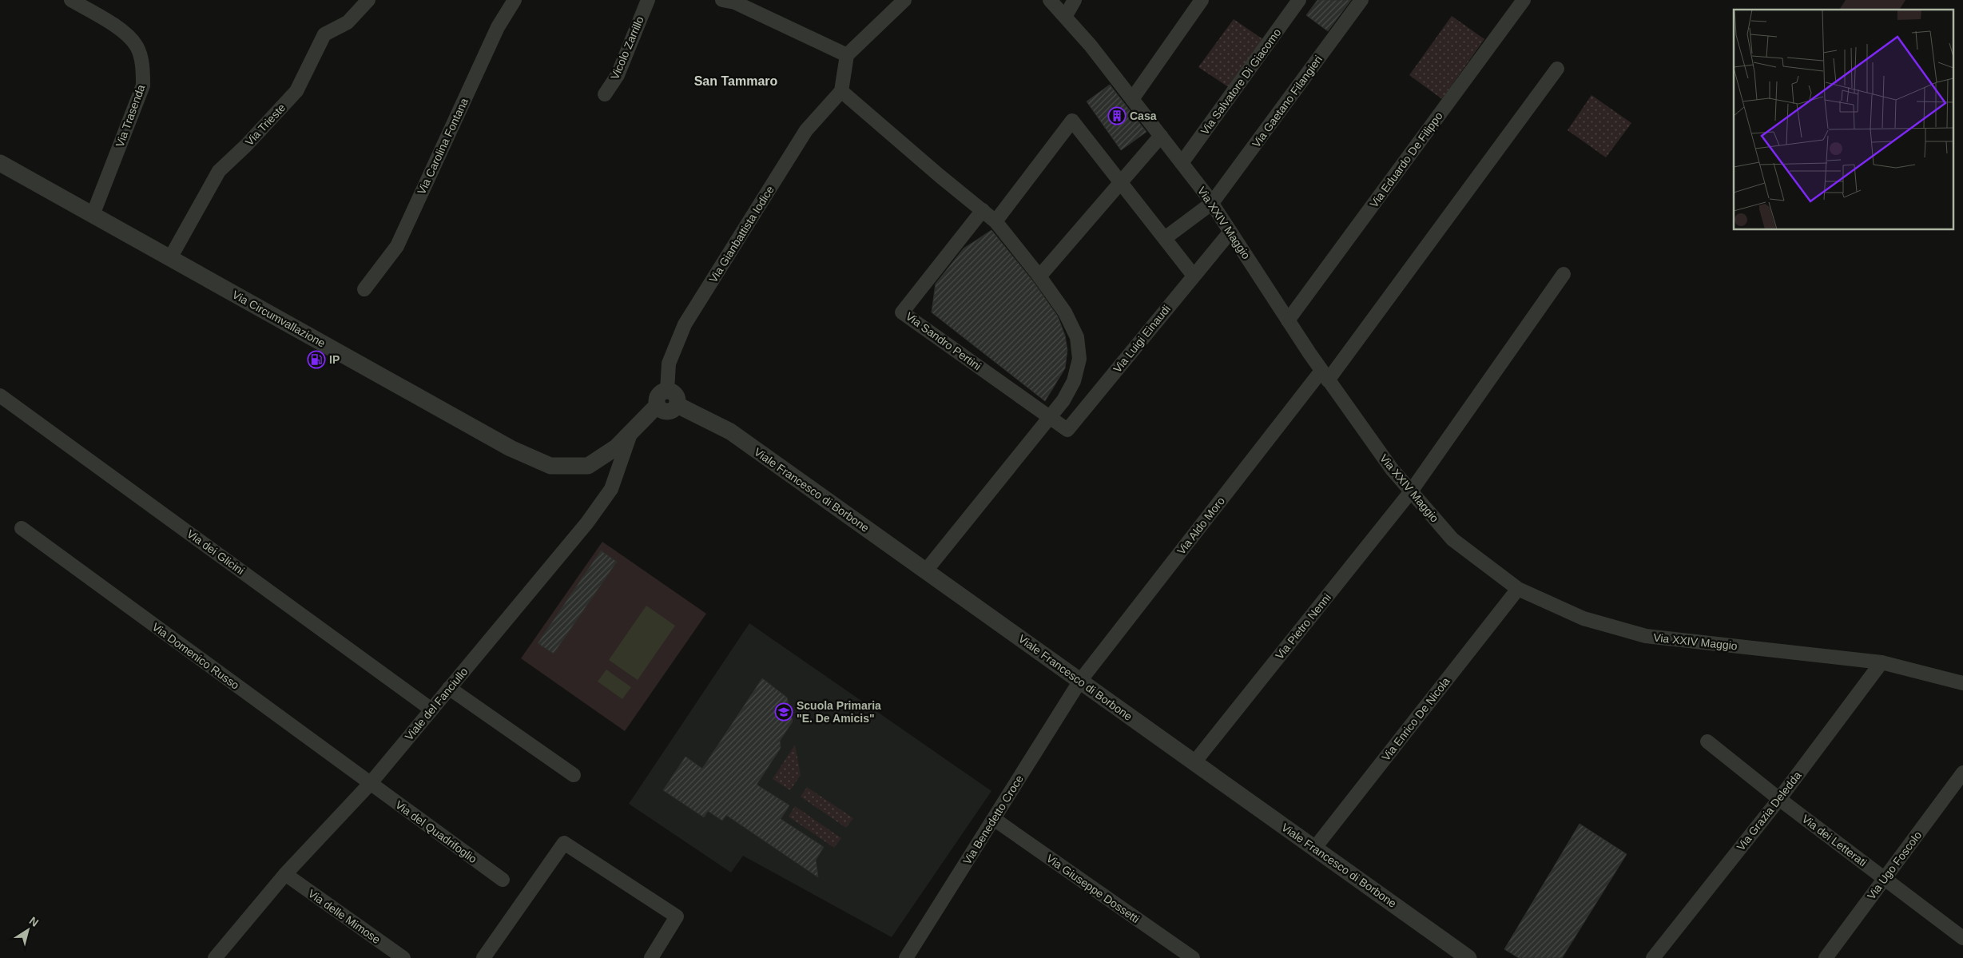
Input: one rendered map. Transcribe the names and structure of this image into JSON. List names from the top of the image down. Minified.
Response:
{"streets":{"street":["Vicolo Zarrillo","Via Salvatore Di Giacomo","Via Gaetano Filangieri","Via Trasenda","Via Trieste","Via Carolina Fontana","Via Eduardo De Filippo","Via XXIV Maggio","Via Gianbattista Iodice","Via Circumvallazione","Via Luigi Einaudi","Via Sandro Pertini","Viale Francesco di Borbone","Via Aldo Moro","Via dei Glicini","Via Pietro Nenni","Via Domenico Russo","Viale del Fanciullo","Via Enrico De Nicola","Via Grazia Deledda","Via Benedetto Croce","Via del Quadrifoglio","Via dei Letterati","Via Ugo Foscolo","Via Giuseppe Dossetti","Via delle Mimose"]},"crossings":[["Via Salvatore Di Giacomo","Via XXIV Maggio"],["Via Gaetano Filangieri","Via XXIV Maggio"],["Via Trasenda","Via Circumvallazione"],["Via Trieste","Via Circumvallazione"],["Via Eduardo De Filippo","Via XXIV Maggio"],["Via XXIV Maggio","Via Luigi Einaudi"],["Via XXIV Maggio","Via Aldo Moro"],["Via XXIV Maggio","Via Pietro Nenni"],["Via XXIV Maggio","Via Enrico De Nicola"],["Via XXIV Maggio","Via Grazia Deledda"],["Via Gianbattista Iodice","Via Circumvallazione"],["Via Gianbattista Iodice","Viale Francesco di Borbone"],["Via Circumvallazione","Viale Francesco di Borbone"],["Via Circumvallazione","Viale del Fanciullo"],["Via Luigi Einaudi","Via Sandro Pertini"],["Viale Francesco di Borbone","Via Aldo Moro"],["Viale Francesco di Borbone","Via Pietro Nenni"],["Viale Francesco di Borbone","Via Enrico De Nicola"],["Viale Francesco di Borbone","Via Benedetto Croce"],["Via Aldo Moro","Via Benedetto Croce"],["Via dei Glicini","Viale del Fanciullo"],["Via Domenico Russo","Viale del Fanciullo"],["Via Domenico Russo","Via del Quadrifoglio"],["Viale del Fanciullo","Via del Quadrifoglio"],["Viale del Fanciullo","Via delle Mimose"],["Via Grazia Deledda","Via dei Letterati"],["Via Benedetto Croce","Via Giuseppe Dossetti"],["Via dei Letterati","Via Ugo Foscolo"]],"districts":["San Tammaro"],"places":{"building":["Casa"],"fuel station":["IP"],"school or university":["Scuola Primaria \"E. De Amicis\""]},"north":"top right"}
